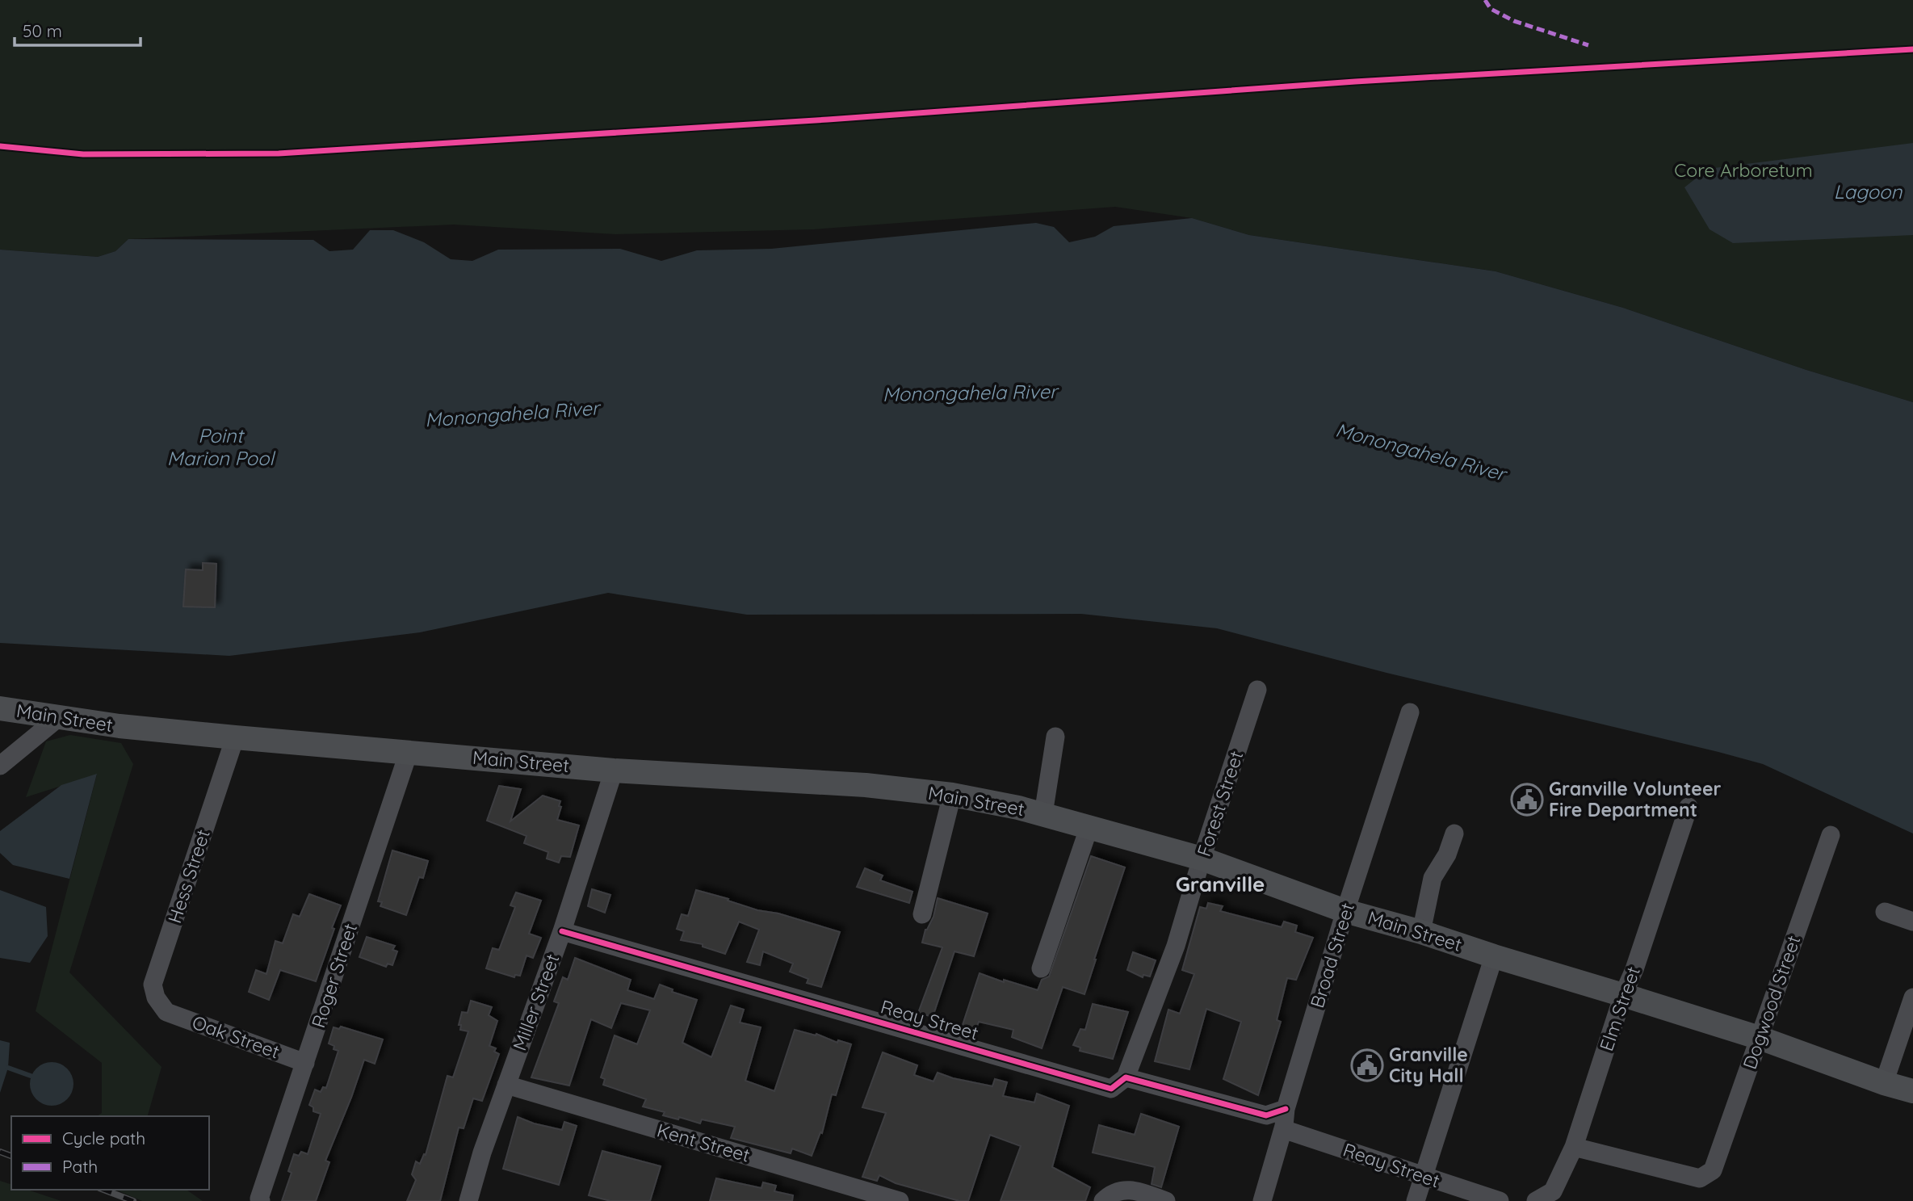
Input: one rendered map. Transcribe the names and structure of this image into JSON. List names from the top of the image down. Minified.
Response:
{"streets":{"main road":["Main Street"],"street":["Forest Street","Hess Street","Broad Street","Roger Street","Miller Street","Dogwood Street","Elm Street","Reay Street","Oak Street","Kent Street"]},"crossings":[["Main Street","Forest Street"],["Main Street","Hess Street"],["Main Street","Broad Street"],["Main Street","Roger Street"],["Main Street","Miller Street"],["Main Street","Dogwood Street"],["Main Street","Elm Street"],["Forest Street","Reay Street"],["Hess Street","Oak Street"],["Broad Street","Reay Street"],["Roger Street","Oak Street"],["Miller Street","Reay Street"],["Miller Street","Kent Street"],["Dogwood Street","Elm Street"]],"districts":["Granville"],"water":["Lagoon","Monongahela River","Point Marion Pool"],"parks":["Core Arboretum"],"places":{"public building":["Granville Volunteer Fire Department","Granville City Hall"]},"legend":["Cycle path","Path"],"scale_bar":"50 m"}
